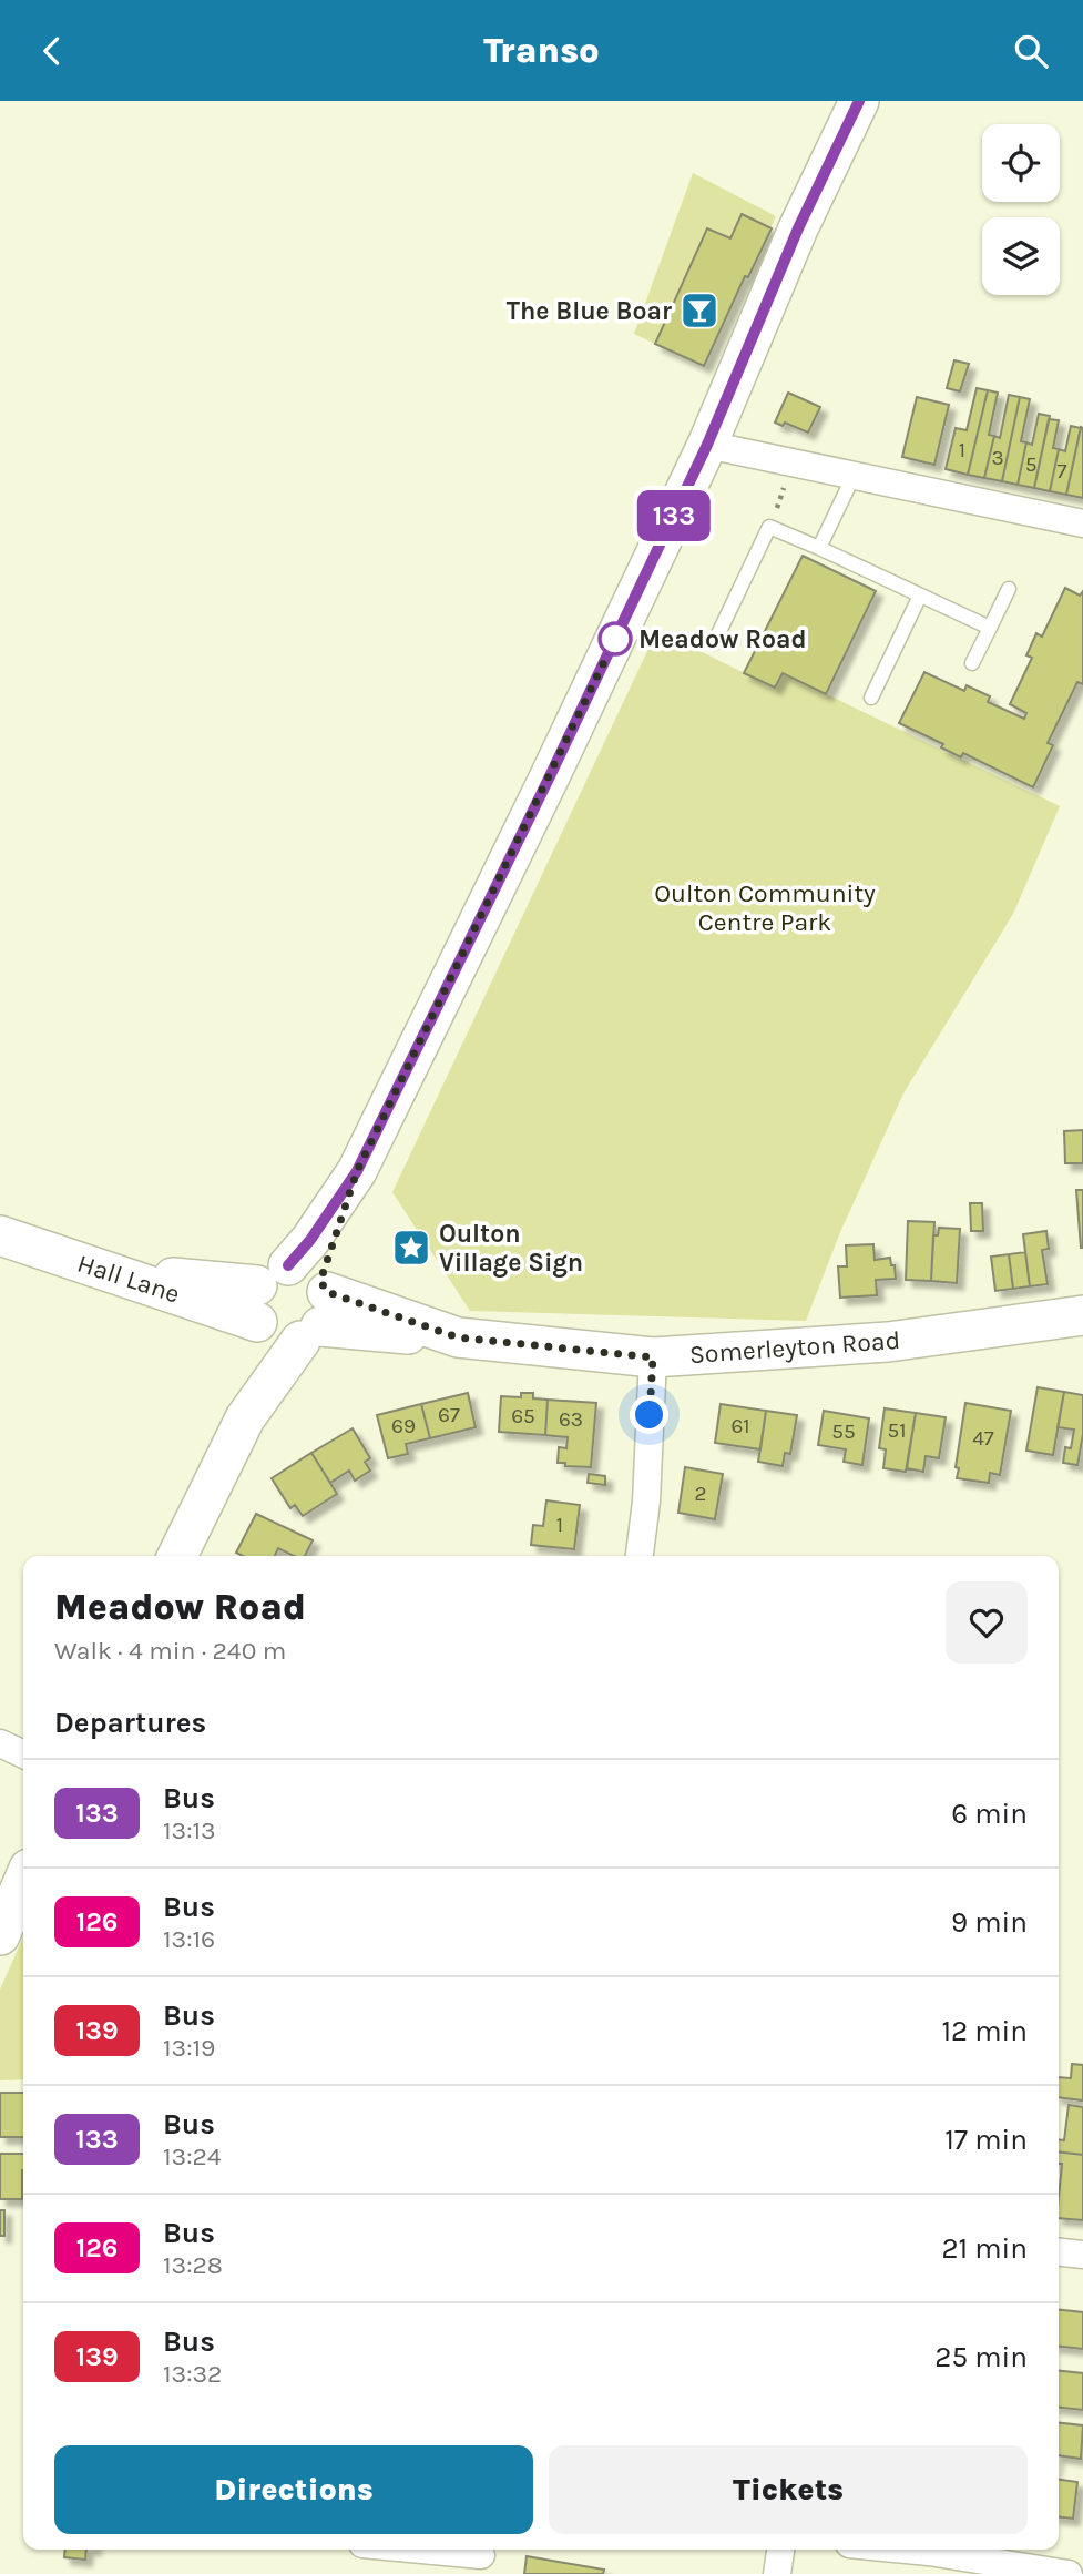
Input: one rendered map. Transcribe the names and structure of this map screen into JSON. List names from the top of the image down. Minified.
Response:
{"streets":{"main road":["Hall Lane","Somerleyton Road"]},"crossings":[["Hall Lane","Somerleyton Road"]],"parks":["Oulton Community Centre Park"],"places":{"bar":["The Blue Boar"],"other":["Meadow Road"],"place":["Oulton Village Sign"]},"lines":["bus line 133"],"house_numbers":["1","3","5","7","67","65","63","69","61","51","55","47","2","1"],"page":{"header":"Transo","on_map":"133","heading":[["Meadow Road","Walk · 4 min · 240 m"],"Departures"],"list":[{"mark":"133","name":"Bus","note":"13:13","value":"6 min"},{"mark":"126","name":"Bus","note":"13:16","value":"9 min"},{"mark":"139","name":"Bus","note":"13:19","value":"12 min"},{"mark":"133","name":"Bus","note":"13:24","value":"17 min"},{"mark":"126","name":"Bus","note":"13:28","value":"21 min"},{"mark":"139","name":"Bus","note":"13:32","value":"25 min"}],"buttons":["Directions","Tickets"]}}
